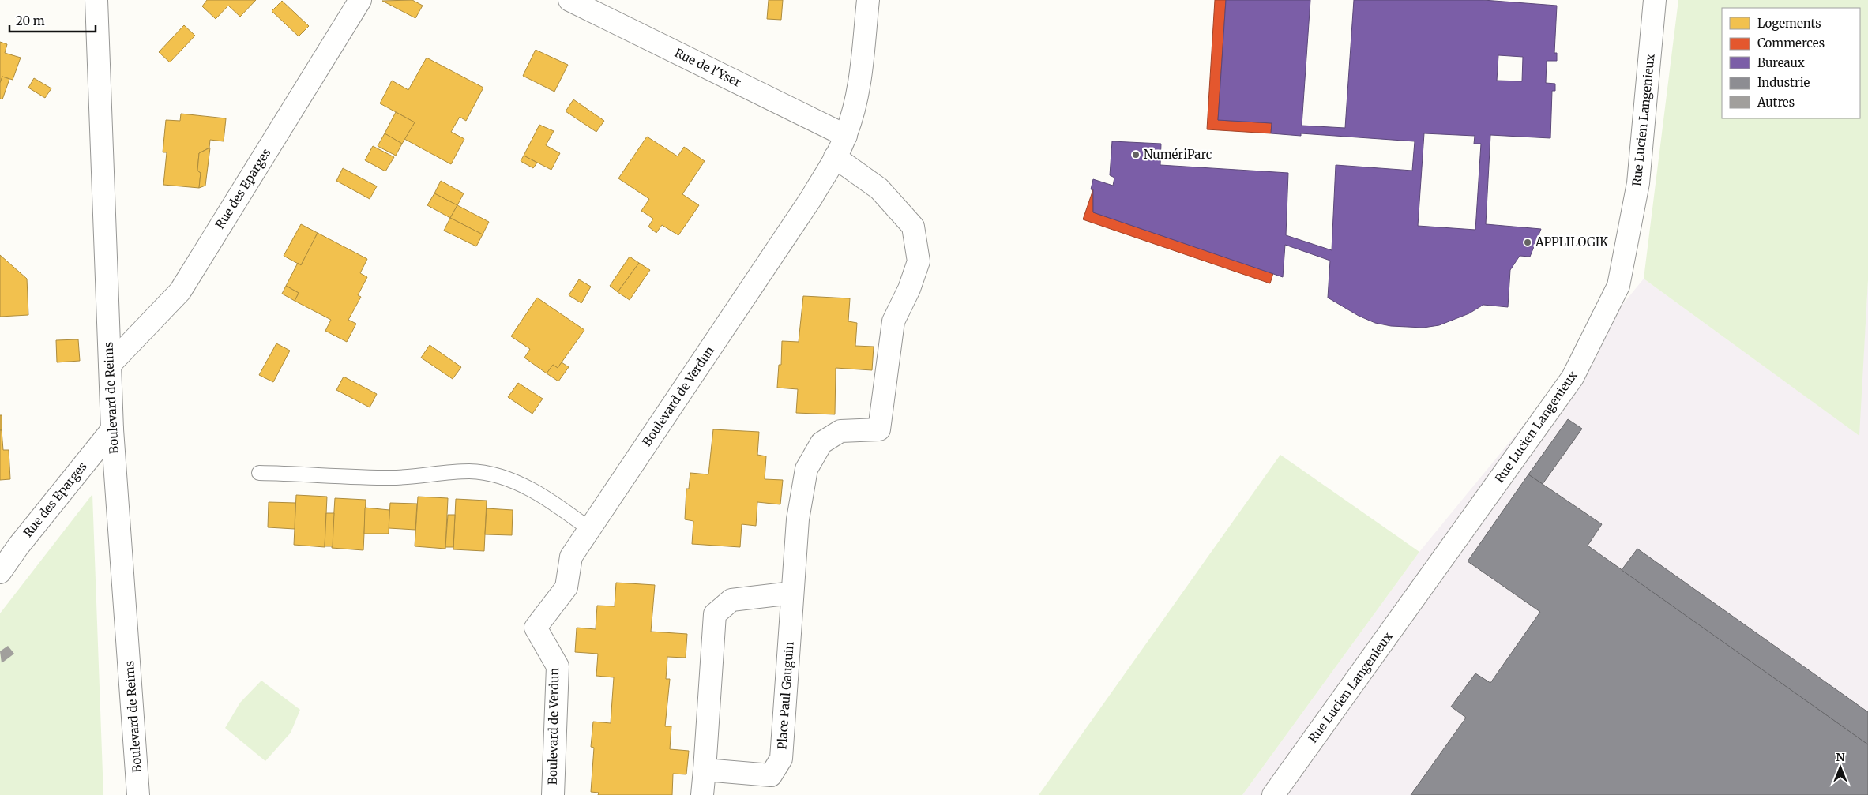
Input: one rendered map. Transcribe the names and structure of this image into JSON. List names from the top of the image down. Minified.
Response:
{"streets":{"street":["Rue de l'Yser","Rue Lucien Langenieux","Rue des Eparges","Boulevard de Verdun","Boulevard de Reims","Place Paul Gauguin"]},"crossings":[["Rue de l'Yser","Boulevard de Verdun"],["Rue des Eparges","Boulevard de Reims"],["Boulevard de Verdun","Place Paul Gauguin"]],"places":["NumériParc","APPLILOGIK"],"legend":["Logements","Commerces","Bureaux","Industrie","Autres"],"scale_bar":"20 m","north":"top"}
